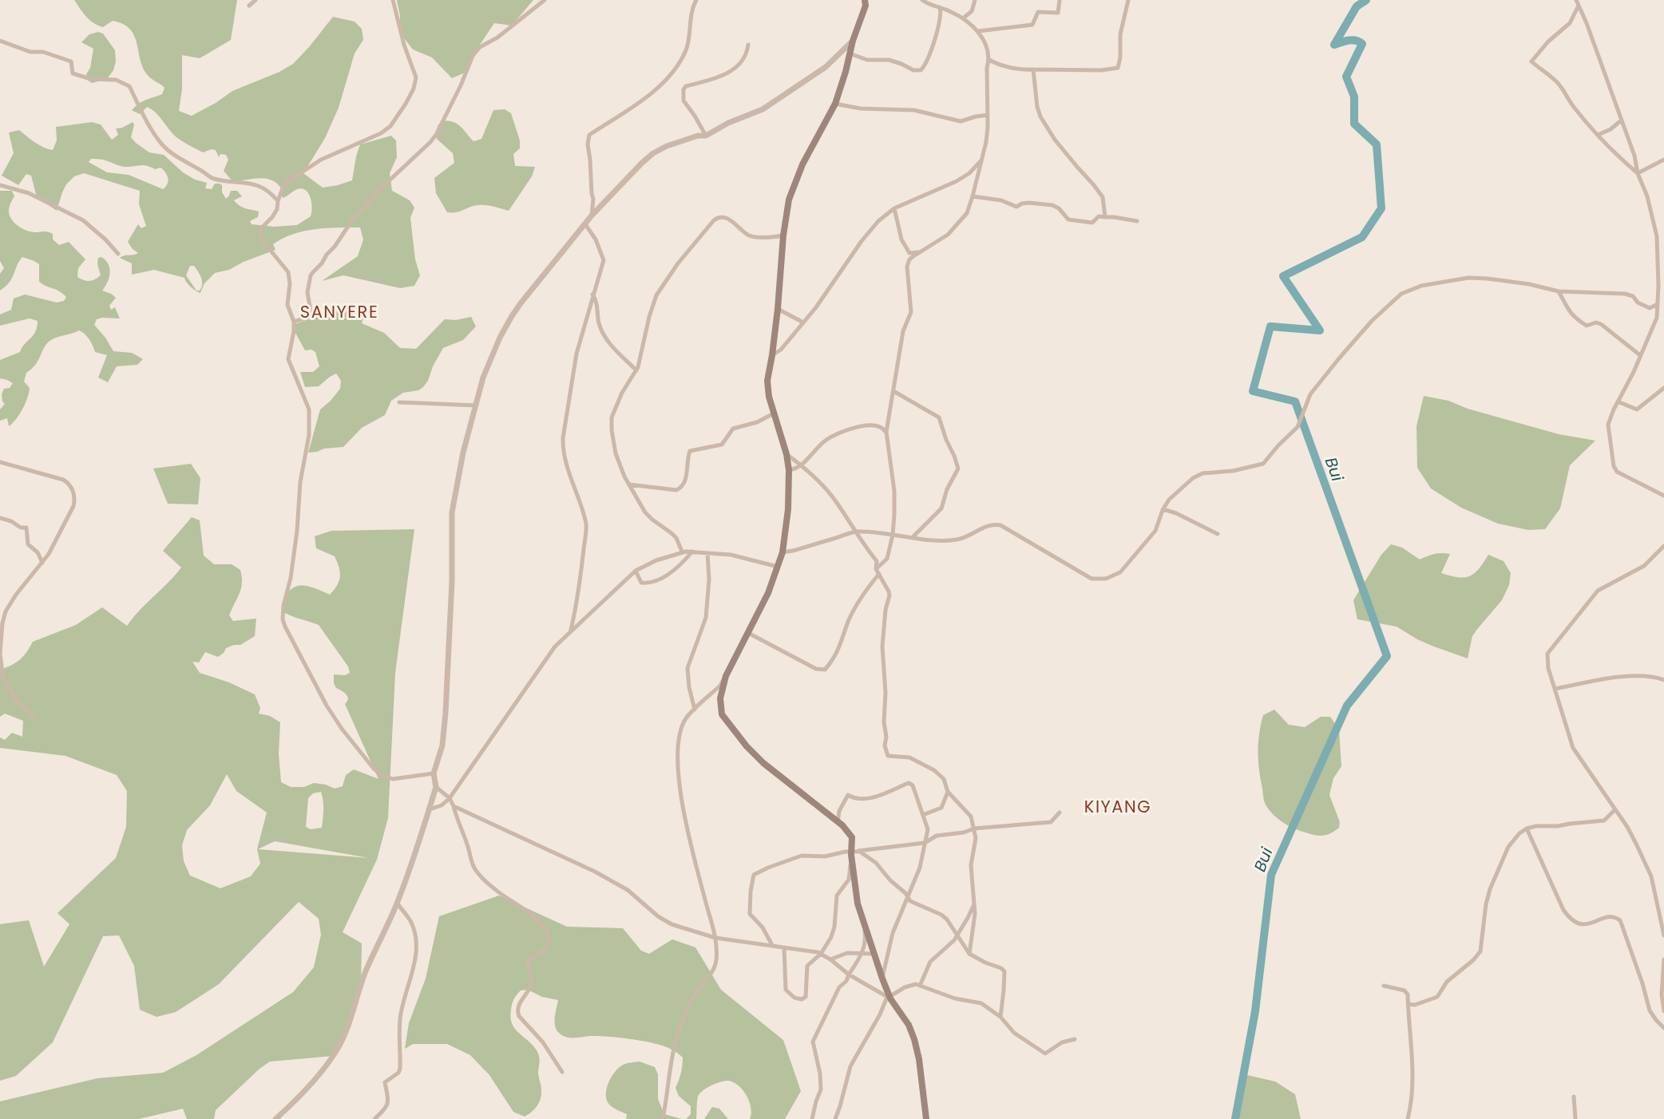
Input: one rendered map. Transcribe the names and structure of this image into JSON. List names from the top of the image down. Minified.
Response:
{"districts":["SANYERE","KIYANG"],"water":["Bui"]}
